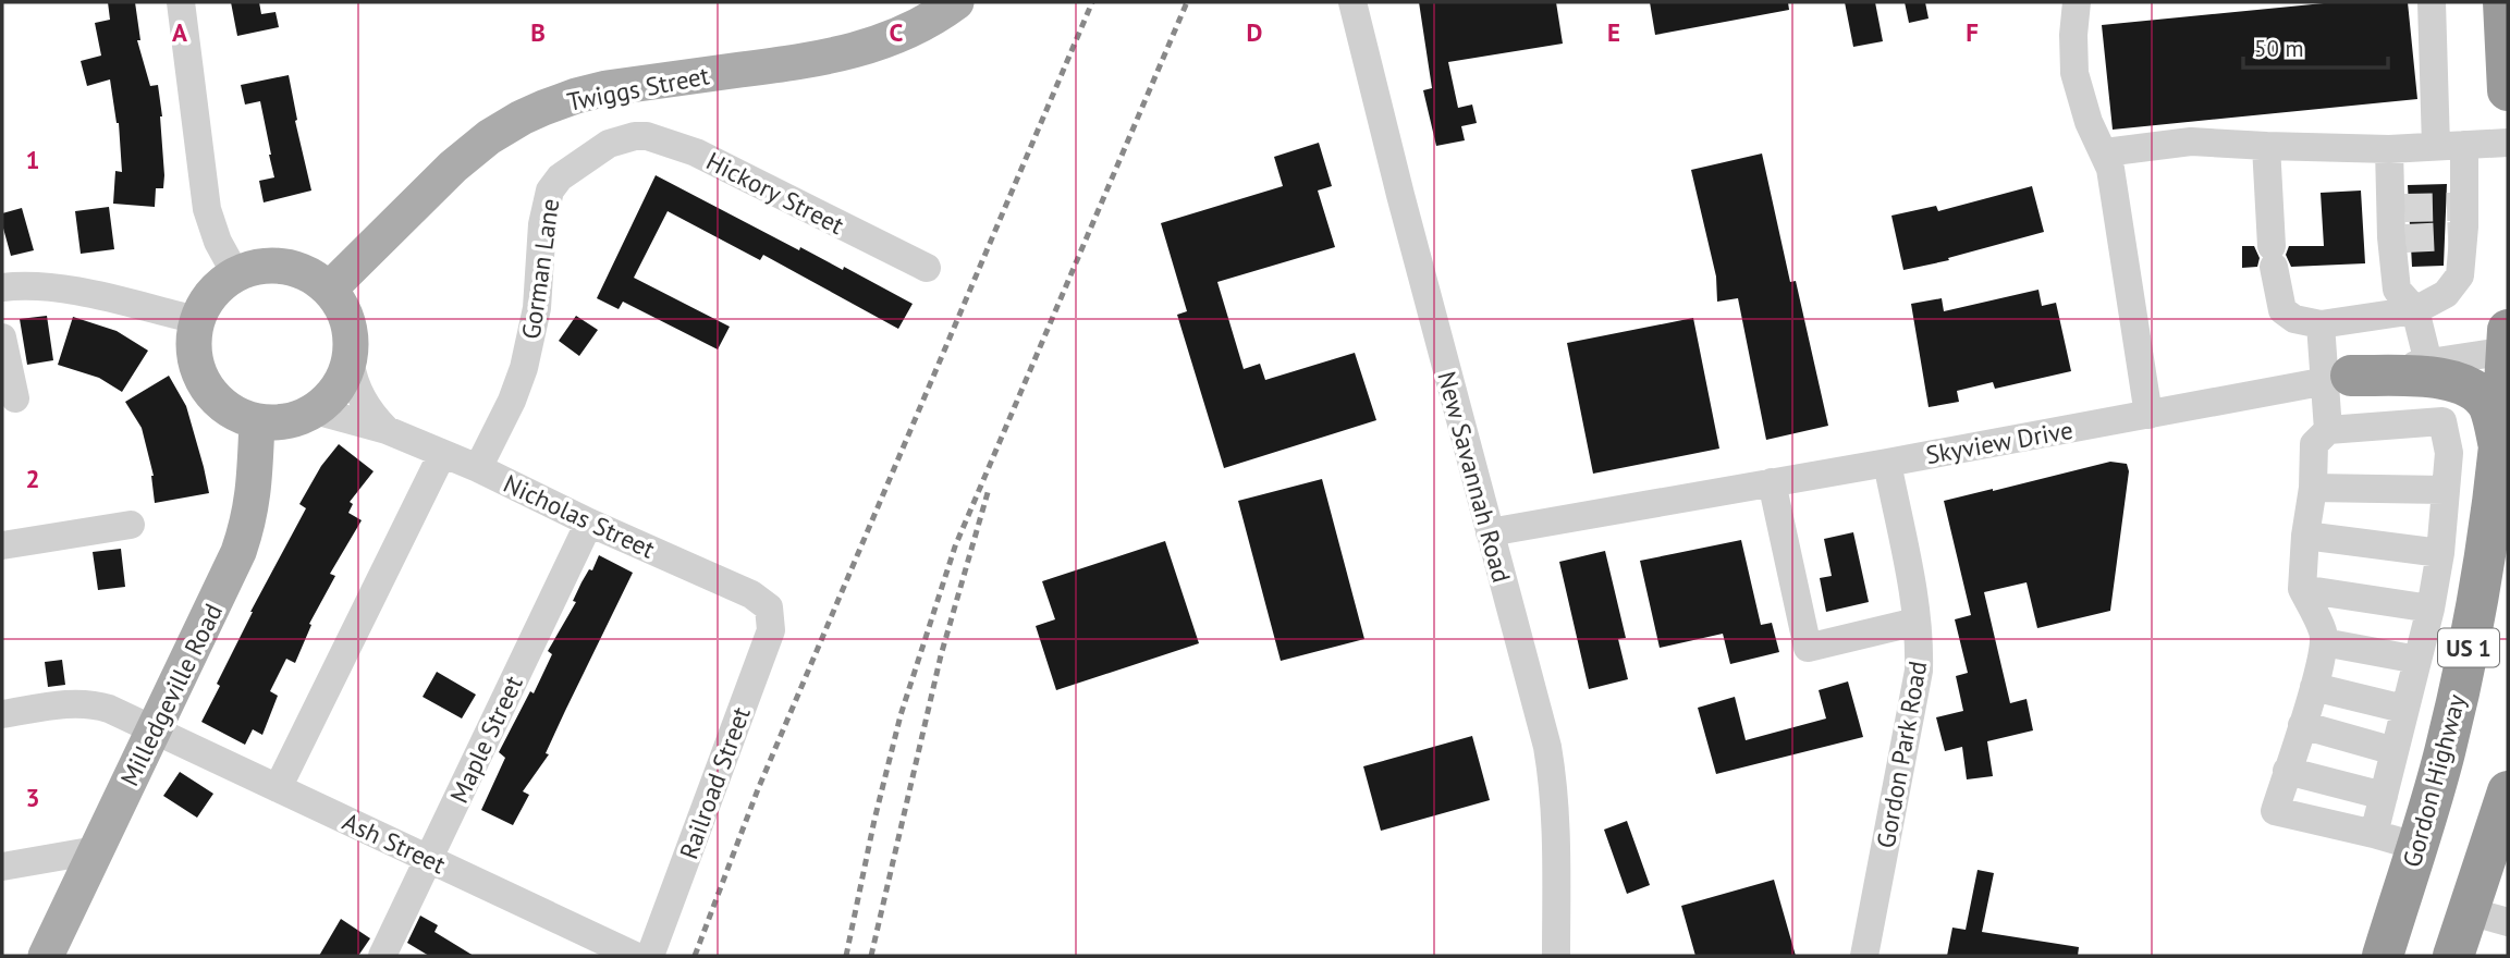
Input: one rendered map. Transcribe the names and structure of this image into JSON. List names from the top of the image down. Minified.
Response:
{"streets":{"highway":["US 1","Gordon Highway"],"main road":["Twiggs Street","Milledgeville Road"],"street":["Hickory Street","Gorman Lane","Skyview Drive","New Savannah Road","Nicholas Street","Maple Street","Gordon Park Road","Railroad Street","Ash Street"]},"crossings":[["Twiggs Street","Nicholas Street"],["Twiggs Street","Milledgeville Road"],["Hickory Street","Gorman Lane"],["Gorman Lane","Nicholas Street"],["Skyview Drive","New Savannah Road"],["Skyview Drive","Gordon Park Road"],["Skyview Drive","Gordon Highway"],["Nicholas Street","Milledgeville Road"],["Nicholas Street","Maple Street"],["Nicholas Street","Railroad Street"],["Milledgeville Road","Ash Street"],["Maple Street","Ash Street"]],"scale_bar":"50 m","grid":{"columns":["A","B","C","D","E","F"],"rows":["1","2","3"]}}
